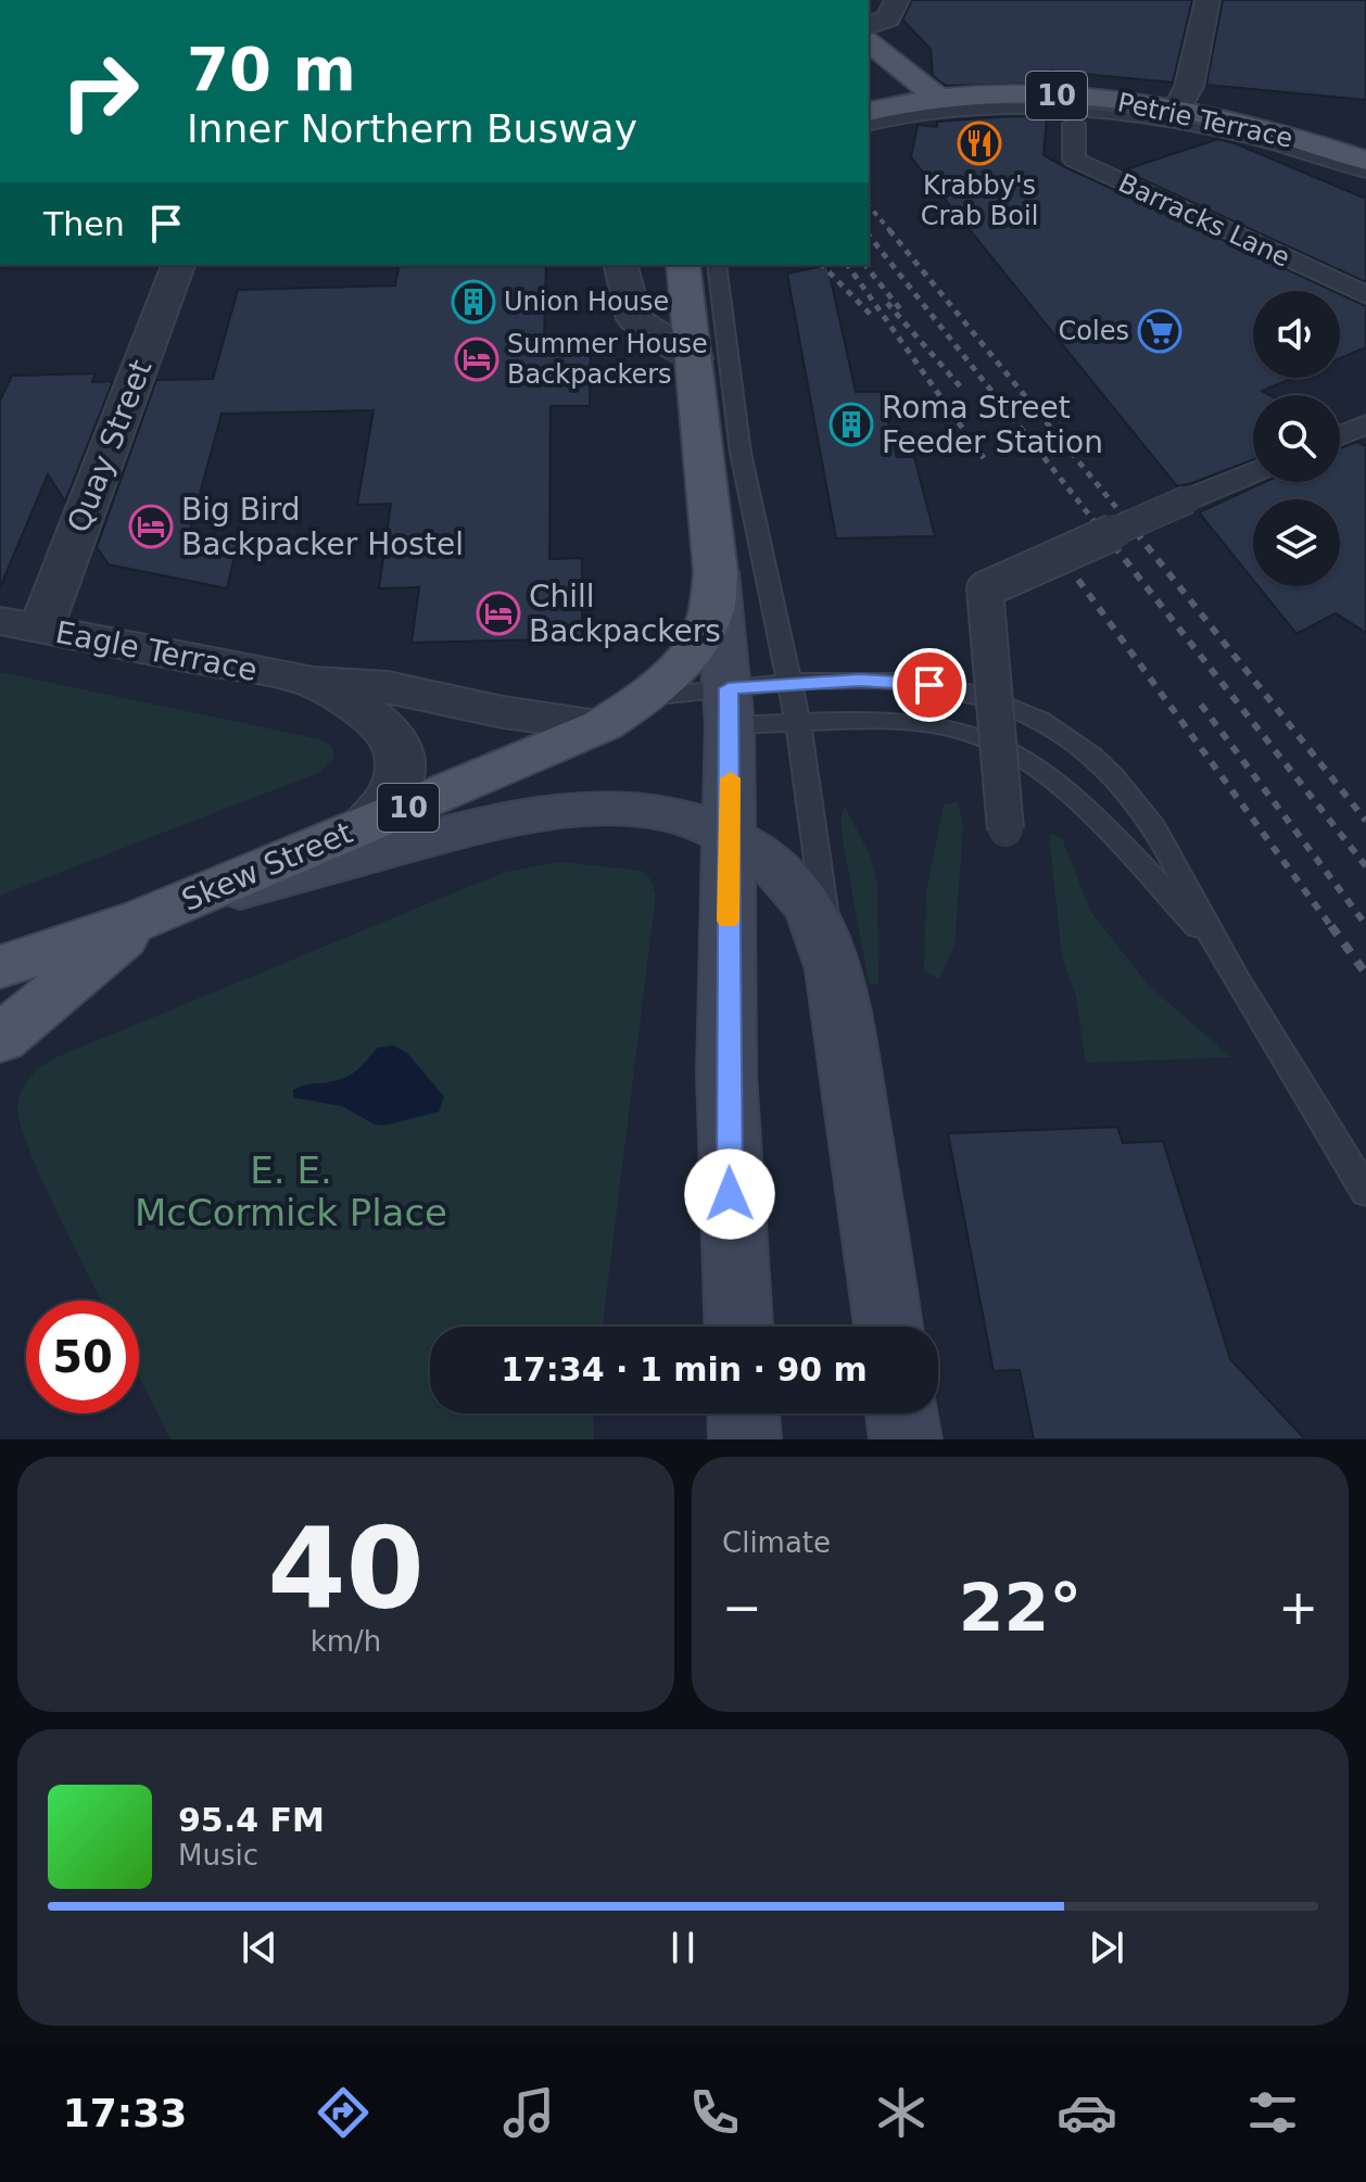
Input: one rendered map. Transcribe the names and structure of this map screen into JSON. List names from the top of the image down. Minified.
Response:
{"streets":{"main road":["10","Petrie Terrace","Skew Street"],"street":["Barracks Lane","Quay Street","Eagle Terrace"]},"crossings":[["10","Petrie Terrace"],["10","Skew Street"],["Quay Street","Eagle Terrace"],["Eagle Terrace","Skew Street"]],"parks":["E. E. McCormick Place"],"places":{"restaurant":["Krabby's Crab Boil"],"building":["Union House","Roma Street Feeder Station"],"supermarket":["Coles"],"hotel":["Summer House Backpackers","Big Bird Backpacker Hostel","Chill Backpackers"]},"page":{"turn":["70 m","Inner Northern Busway"],"then":"Then","limit":"50","trip":"17:34 · 1 min · 90 m","tile":[["40","km/h"],"Climate"],"heat":["−","22°","+"],"song":["95.4 FM","Music"],"tabs":"17:33"}}
